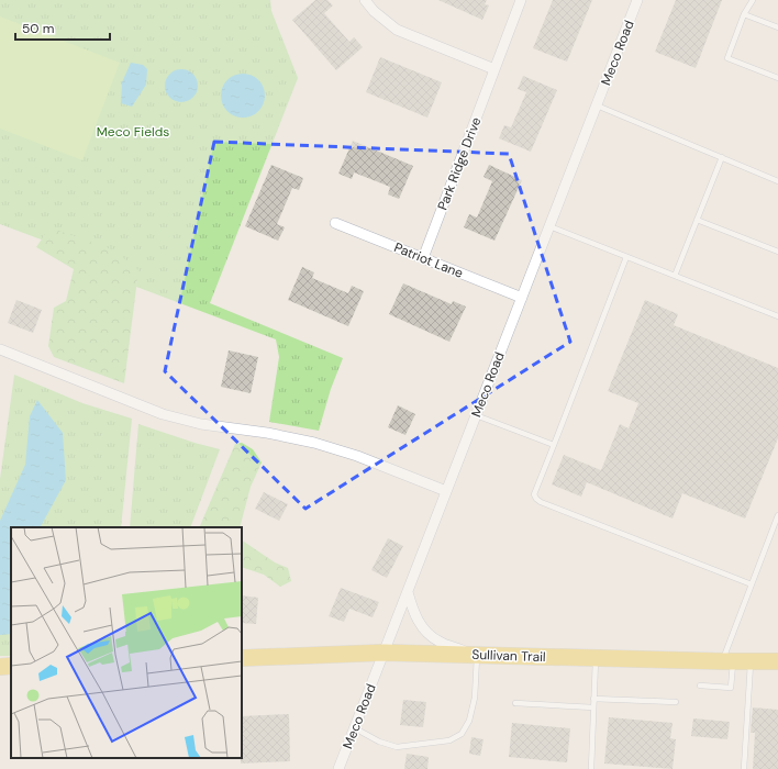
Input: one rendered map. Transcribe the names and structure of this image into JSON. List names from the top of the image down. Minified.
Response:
{"streets":{"main road":["Sullivan Trail"],"street":["Meco Road","Park Ridge Drive","Patriot Lane"]},"crossings":[["Meco Road","Patriot Lane"],["Meco Road","Sullivan Trail"],["Park Ridge Drive","Patriot Lane"]],"parks":["Meco Fields"],"scale_bar":"50 m"}
